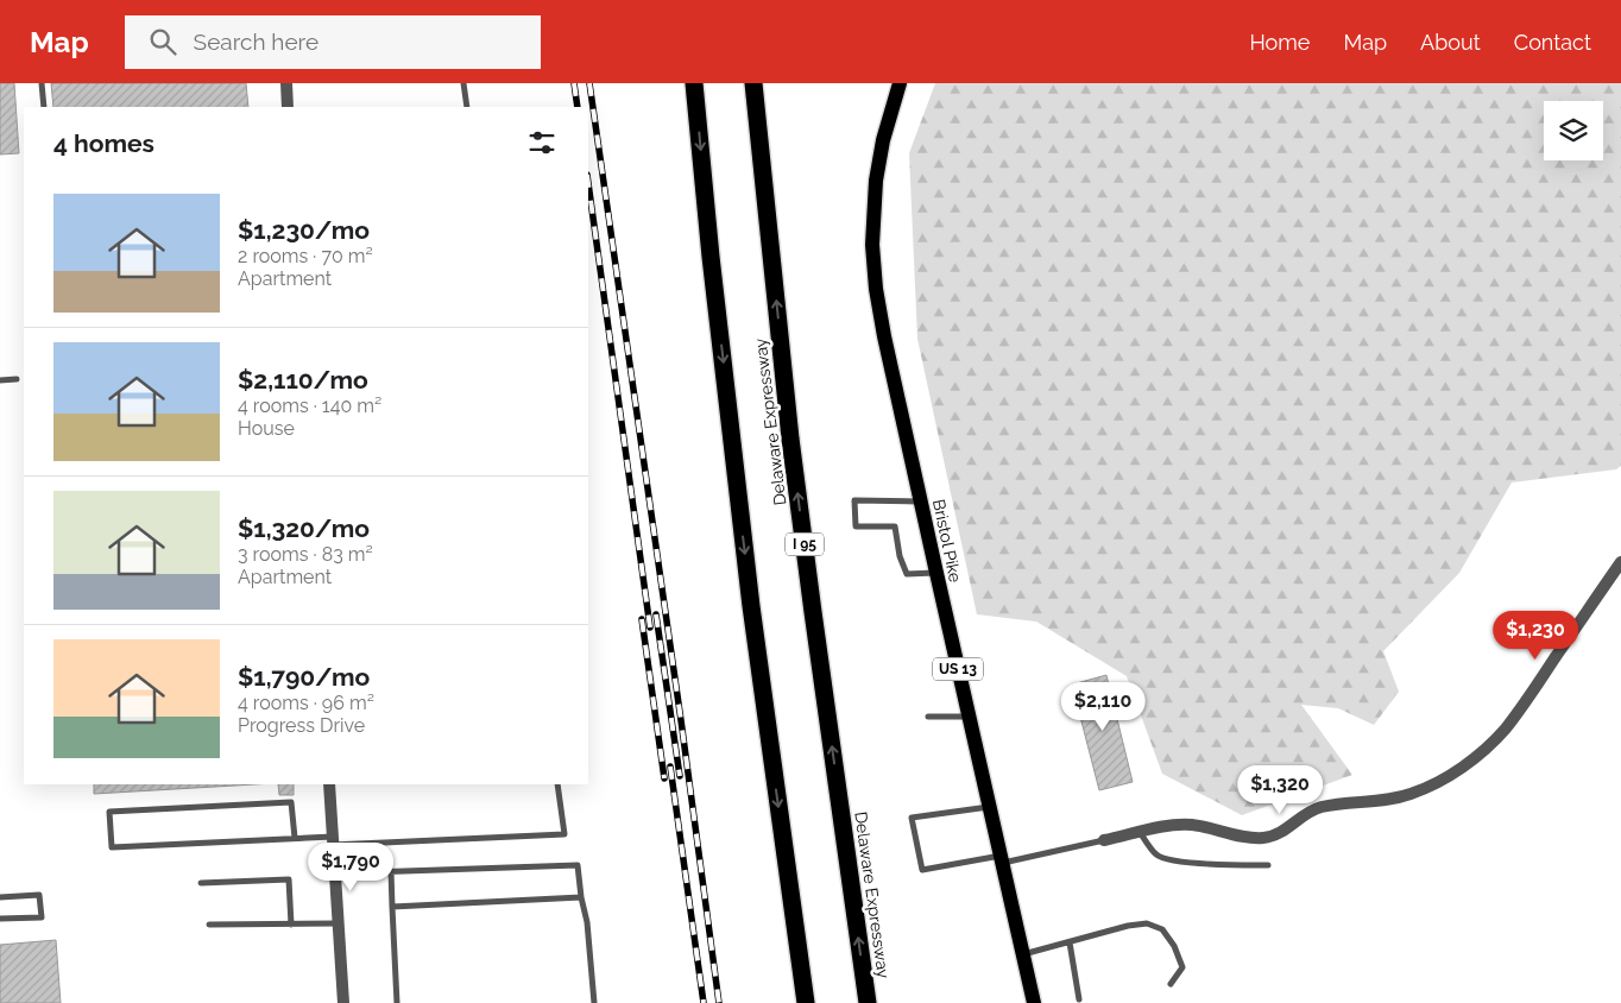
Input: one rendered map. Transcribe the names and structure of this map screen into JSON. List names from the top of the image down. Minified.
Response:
{"streets":{"highway":["Delaware Expressway","I 95"],"main road":["Bristol Pike","US 13"]},"page":{"header":"Map","search":"Search here","nav":["Home","Map","About","Contact"],"heading":"4 homes","list":[{"name":"$1,230/mo","note":"2 rooms · 70 m² · Apartment"},{"name":"$2,110/mo","note":"4 rooms · 140 m² · House"},{"name":"$1,320/mo","note":"3 rooms · 83 m² · Apartment"},{"name":"$1,790/mo","note":"4 rooms · 96 m² · Progress Drive"}],"price":["$1,230","$2,110","$1,320","$1,790"]}}
